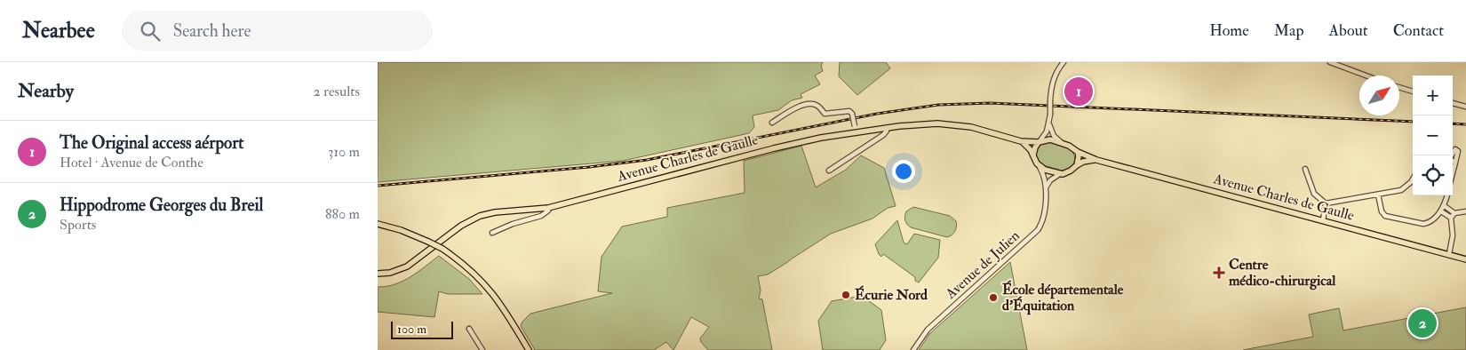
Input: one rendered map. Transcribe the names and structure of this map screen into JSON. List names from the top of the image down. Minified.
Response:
{"streets":{"main road":["Avenue Charles de Gaulle"],"street":["Avenue de Julien"]},"crossings":[["Avenue Charles de Gaulle","Avenue de Julien"]],"places":{"health":["Centre médico-chirurgical"],"other":["Écurie Nord","École départementale d'Équitation"]},"scale_bar":"100 m","north":"top right","page":{"header":"Nearbee","search":"Search here","nav":["Home","Map","About","Contact"],"heading":["Nearby","2 results"],"map_buttons":["+","−"],"pins":["1","2"],"list":[{"mark":"1","name":"The Original access aérport","note":"Hotel · Avenue de Conthe","value":"310 m"},{"mark":"2","name":"Hippodrome Georges du Breil","note":"Sports","value":"880 m"}],"scale":"100 m"}}
